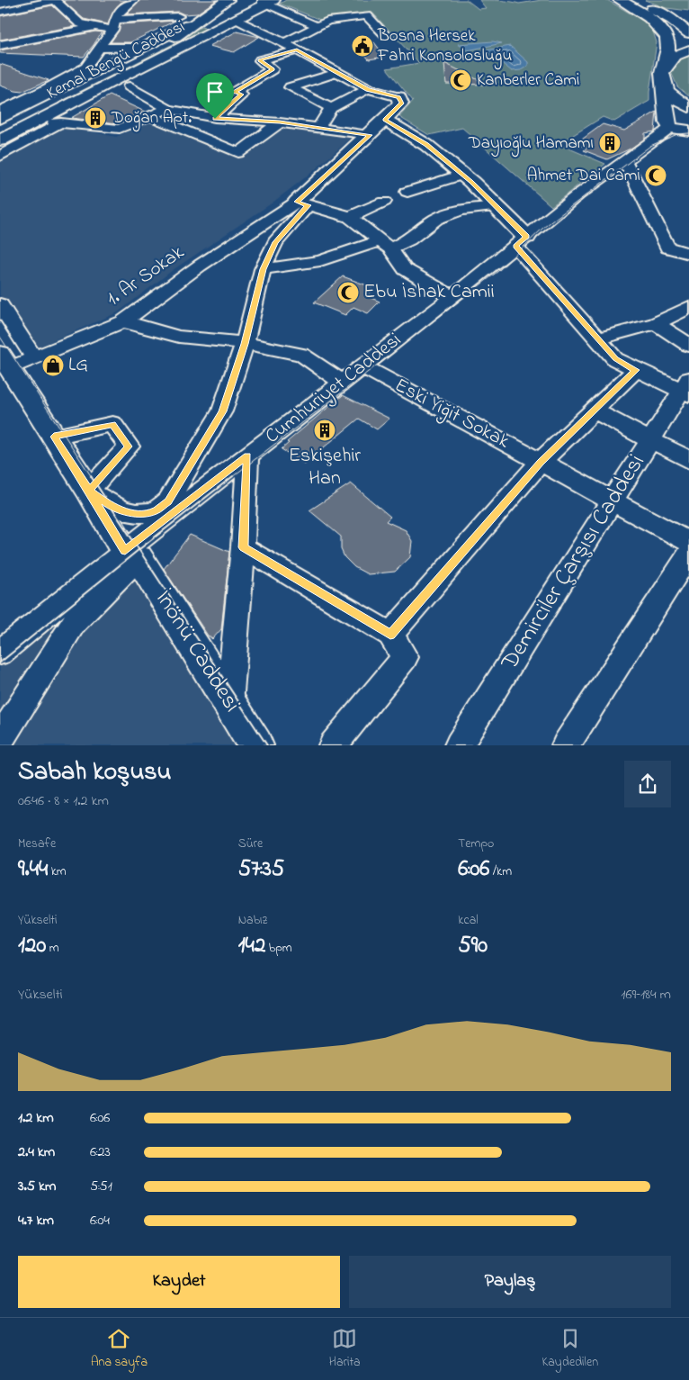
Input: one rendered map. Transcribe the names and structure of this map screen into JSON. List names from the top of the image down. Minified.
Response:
{"streets":{"main road":["Kemal Bengü Caddesi","İnönü Caddesi"],"street":["1. Ar Sokak","Cumhuriyet Caddesi","Eski Yiğit Sokak","Demirciler Çarşısı Caddesi"]},"crossings":[["1. Ar Sokak","İnönü Caddesi"],["Cumhuriyet Caddesi","Eski Yiğit Sokak"],["Cumhuriyet Caddesi","İnönü Caddesi"],["Eski Yiğit Sokak","Demirciler Çarşısı Caddesi"]],"places":{"public building":["Bosna Hersek Fahri Konsolosluğu"],"mosque":["Kanberler Cami","Ahmet Dai Cami","Ebu İshak Camii"],"building":["Doğan Apt.","Dayıoğlu Hamamı","Eskişehir Han"],"shop":["LG"]},"page":{"heading":["Sabah koşusu","06:46 · 8 × 1.2 km"],"stats":[["Mesafe","9.44 km"],["Süre","57:35"],["Tempo","6:06 /km"],["Yükselti","120 m"],["Nabız","142 bpm"],["kcal","590"]],"chart":["Yükselti","169–184 m"],"list":[{"name":"1.2 km","note":"6:06"},{"name":"2.4 km","note":"6:23"},{"name":"3.5 km","note":"5:51"},{"name":"4.7 km","note":"6:04"}],"buttons":["Kaydet","Paylaş"],"tabs":["Ana sayfa","Harita","Kaydedilen"]}}
